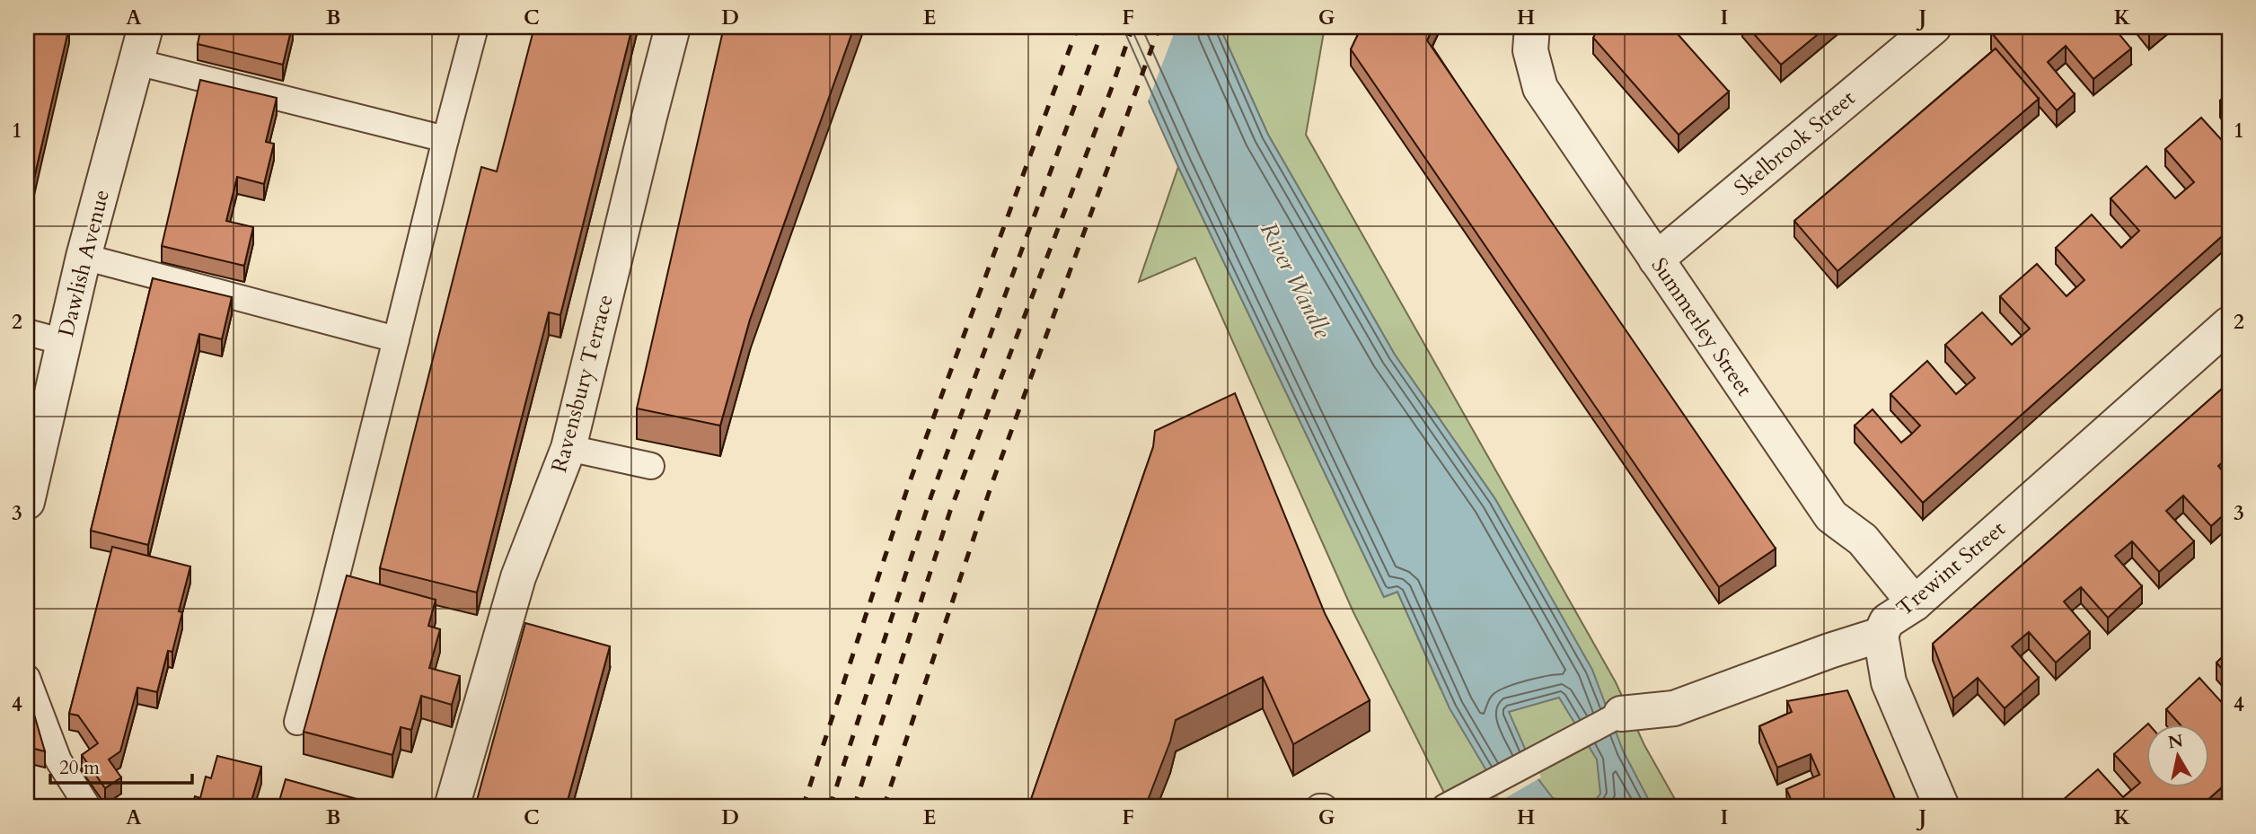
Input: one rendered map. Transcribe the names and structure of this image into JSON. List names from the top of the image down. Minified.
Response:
{"streets":{"street":["Skelbrook Street","Dawlish Avenue","Summerley Street","Ravensbury Terrace","Trewint Street"]},"crossings":[["Skelbrook Street","Summerley Street"],["Summerley Street","Trewint Street"]],"water":["River Wandle"],"scale_bar":"20 m","north":"top","grid":{"columns":["A","B","C","D","E","F","G","H","I","J","K"],"rows":["1","2","3","4"]}}
